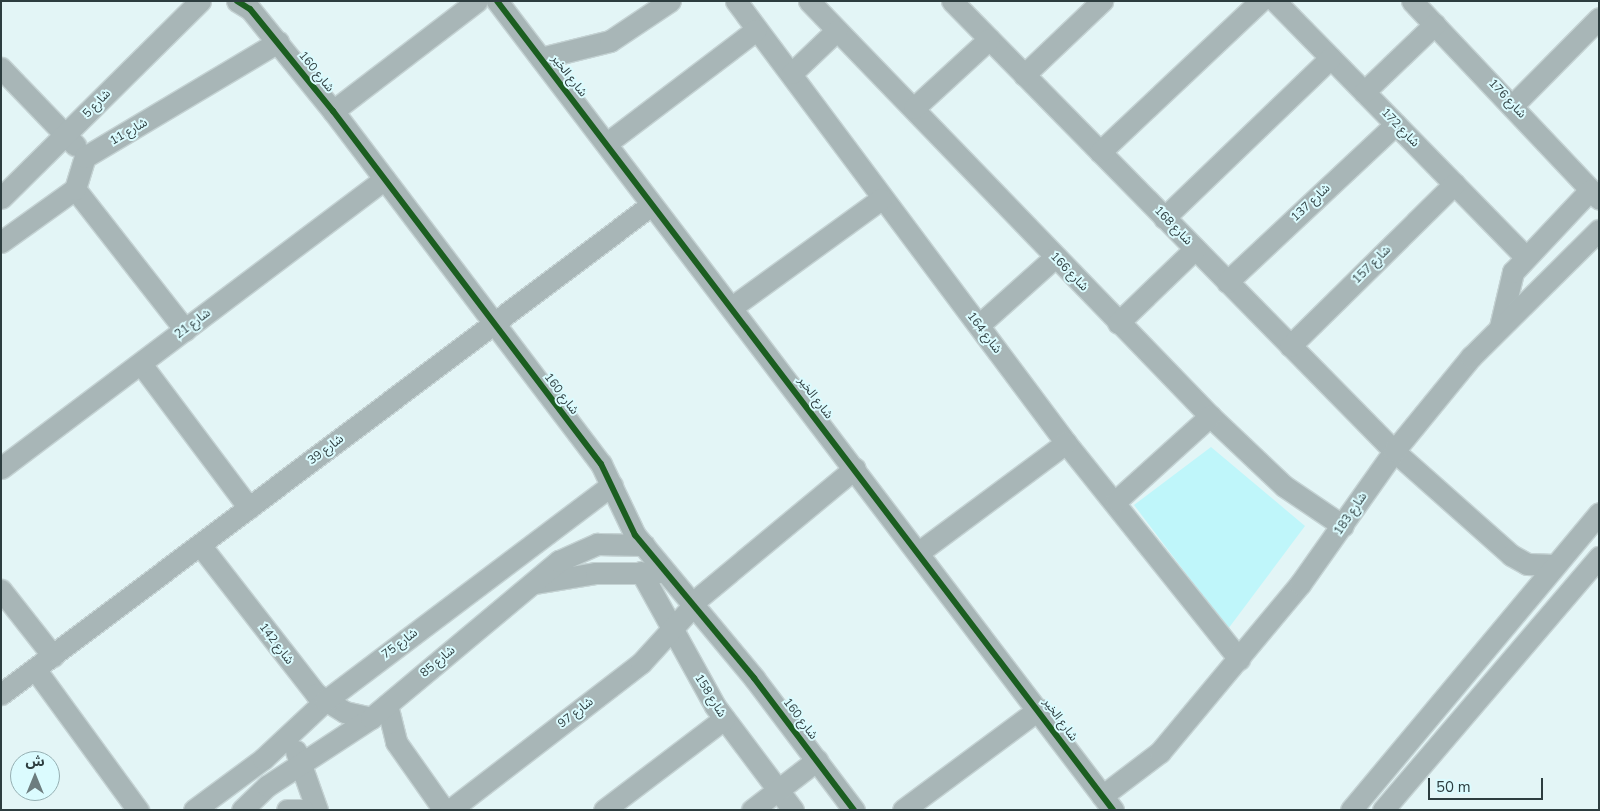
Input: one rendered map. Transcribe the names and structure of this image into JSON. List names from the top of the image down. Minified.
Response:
{"streets":{"street":["شارع 160","شارع الخير","شارع 176","شارع 5","شارع 172","شارع 11","شارع 137","شارع 168","شارع 157","شارع 166","شارع 21","شارع 164","شارع 39","شارع 183","شارع 142","شارع 75","شارع 85","شارع 158","شارع 97"]},"crossings":[["شارع 160","شارع 11"],["شارع 160","شارع 21"],["شارع 160","شارع 39"],["شارع 160","شارع 75"],["شارع 160","شارع 85"],["شارع 160","شارع 97"],["شارع الخير","شارع 39"],["شارع الخير","شارع 183"],["شارع الخير","شارع 97"],["شارع 172","شارع 137"],["شارع 172","شارع 157"],["شارع 137","شارع 168"],["شارع 168","شارع 157"],["شارع 168","شارع 183"],["شارع 166","شارع 183"],["شارع 164","شارع 183"],["شارع 39","شارع 142"],["شارع 142","شارع 75"],["شارع 142","شارع 85"],["شارع 158","شارع 97"]],"scale_bar":"50 m","north":"top"}
